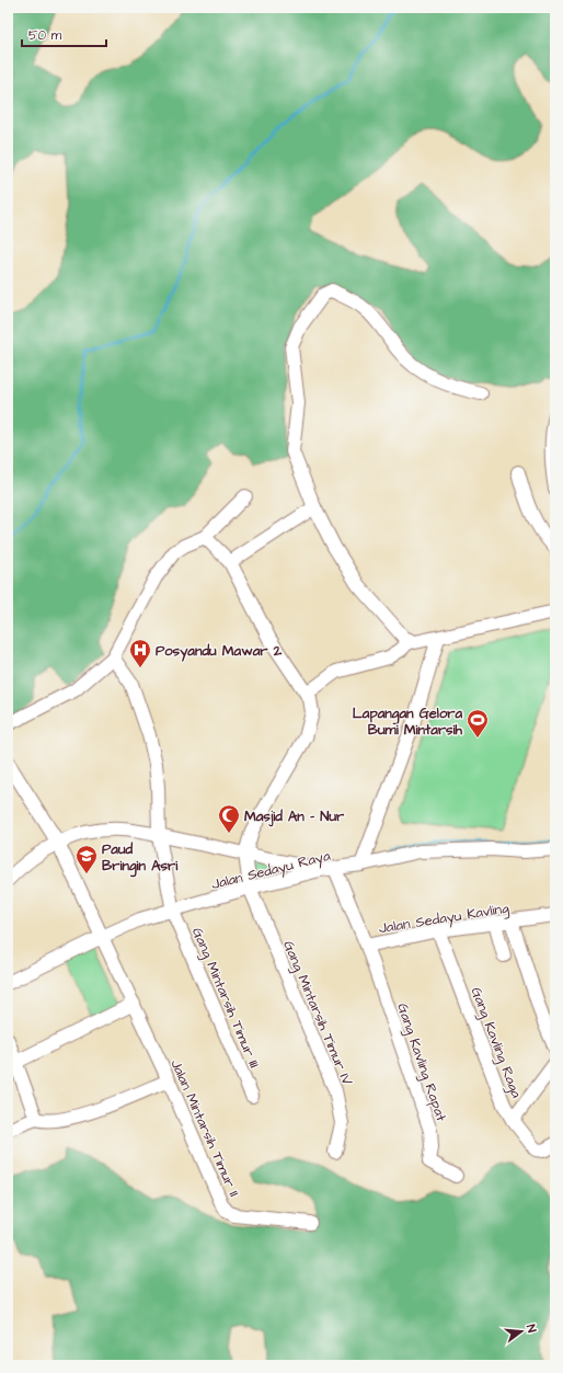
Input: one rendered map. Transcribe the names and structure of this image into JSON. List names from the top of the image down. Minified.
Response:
{"streets":{"street":["Jalan Sedayu Raya","Jalan Sedayu Kavling","Gang Mintarsih Timur III","Gang Mintarsih Timur IV","Gang Kavling Raga","Gang Kavling Rapat","Jalan Mintarsih Timur II"]},"crossings":[["Jalan Sedayu Raya","Jalan Sedayu Kavling"],["Jalan Sedayu Raya","Gang Mintarsih Timur III"],["Jalan Sedayu Raya","Gang Mintarsih Timur IV"],["Jalan Sedayu Raya","Jalan Mintarsih Timur II"],["Jalan Sedayu Kavling","Gang Kavling Raga"],["Jalan Sedayu Kavling","Gang Kavling Rapat"]],"places":{"hospital":["Posyandu Mawar 2"],"sports":["Lapangan Gelora Bumi Mintarsih"],"mosque":["Masjid An - Nur"],"school or university":["Paud Bringin Asri"]},"scale_bar":"50 m","north":"right"}
